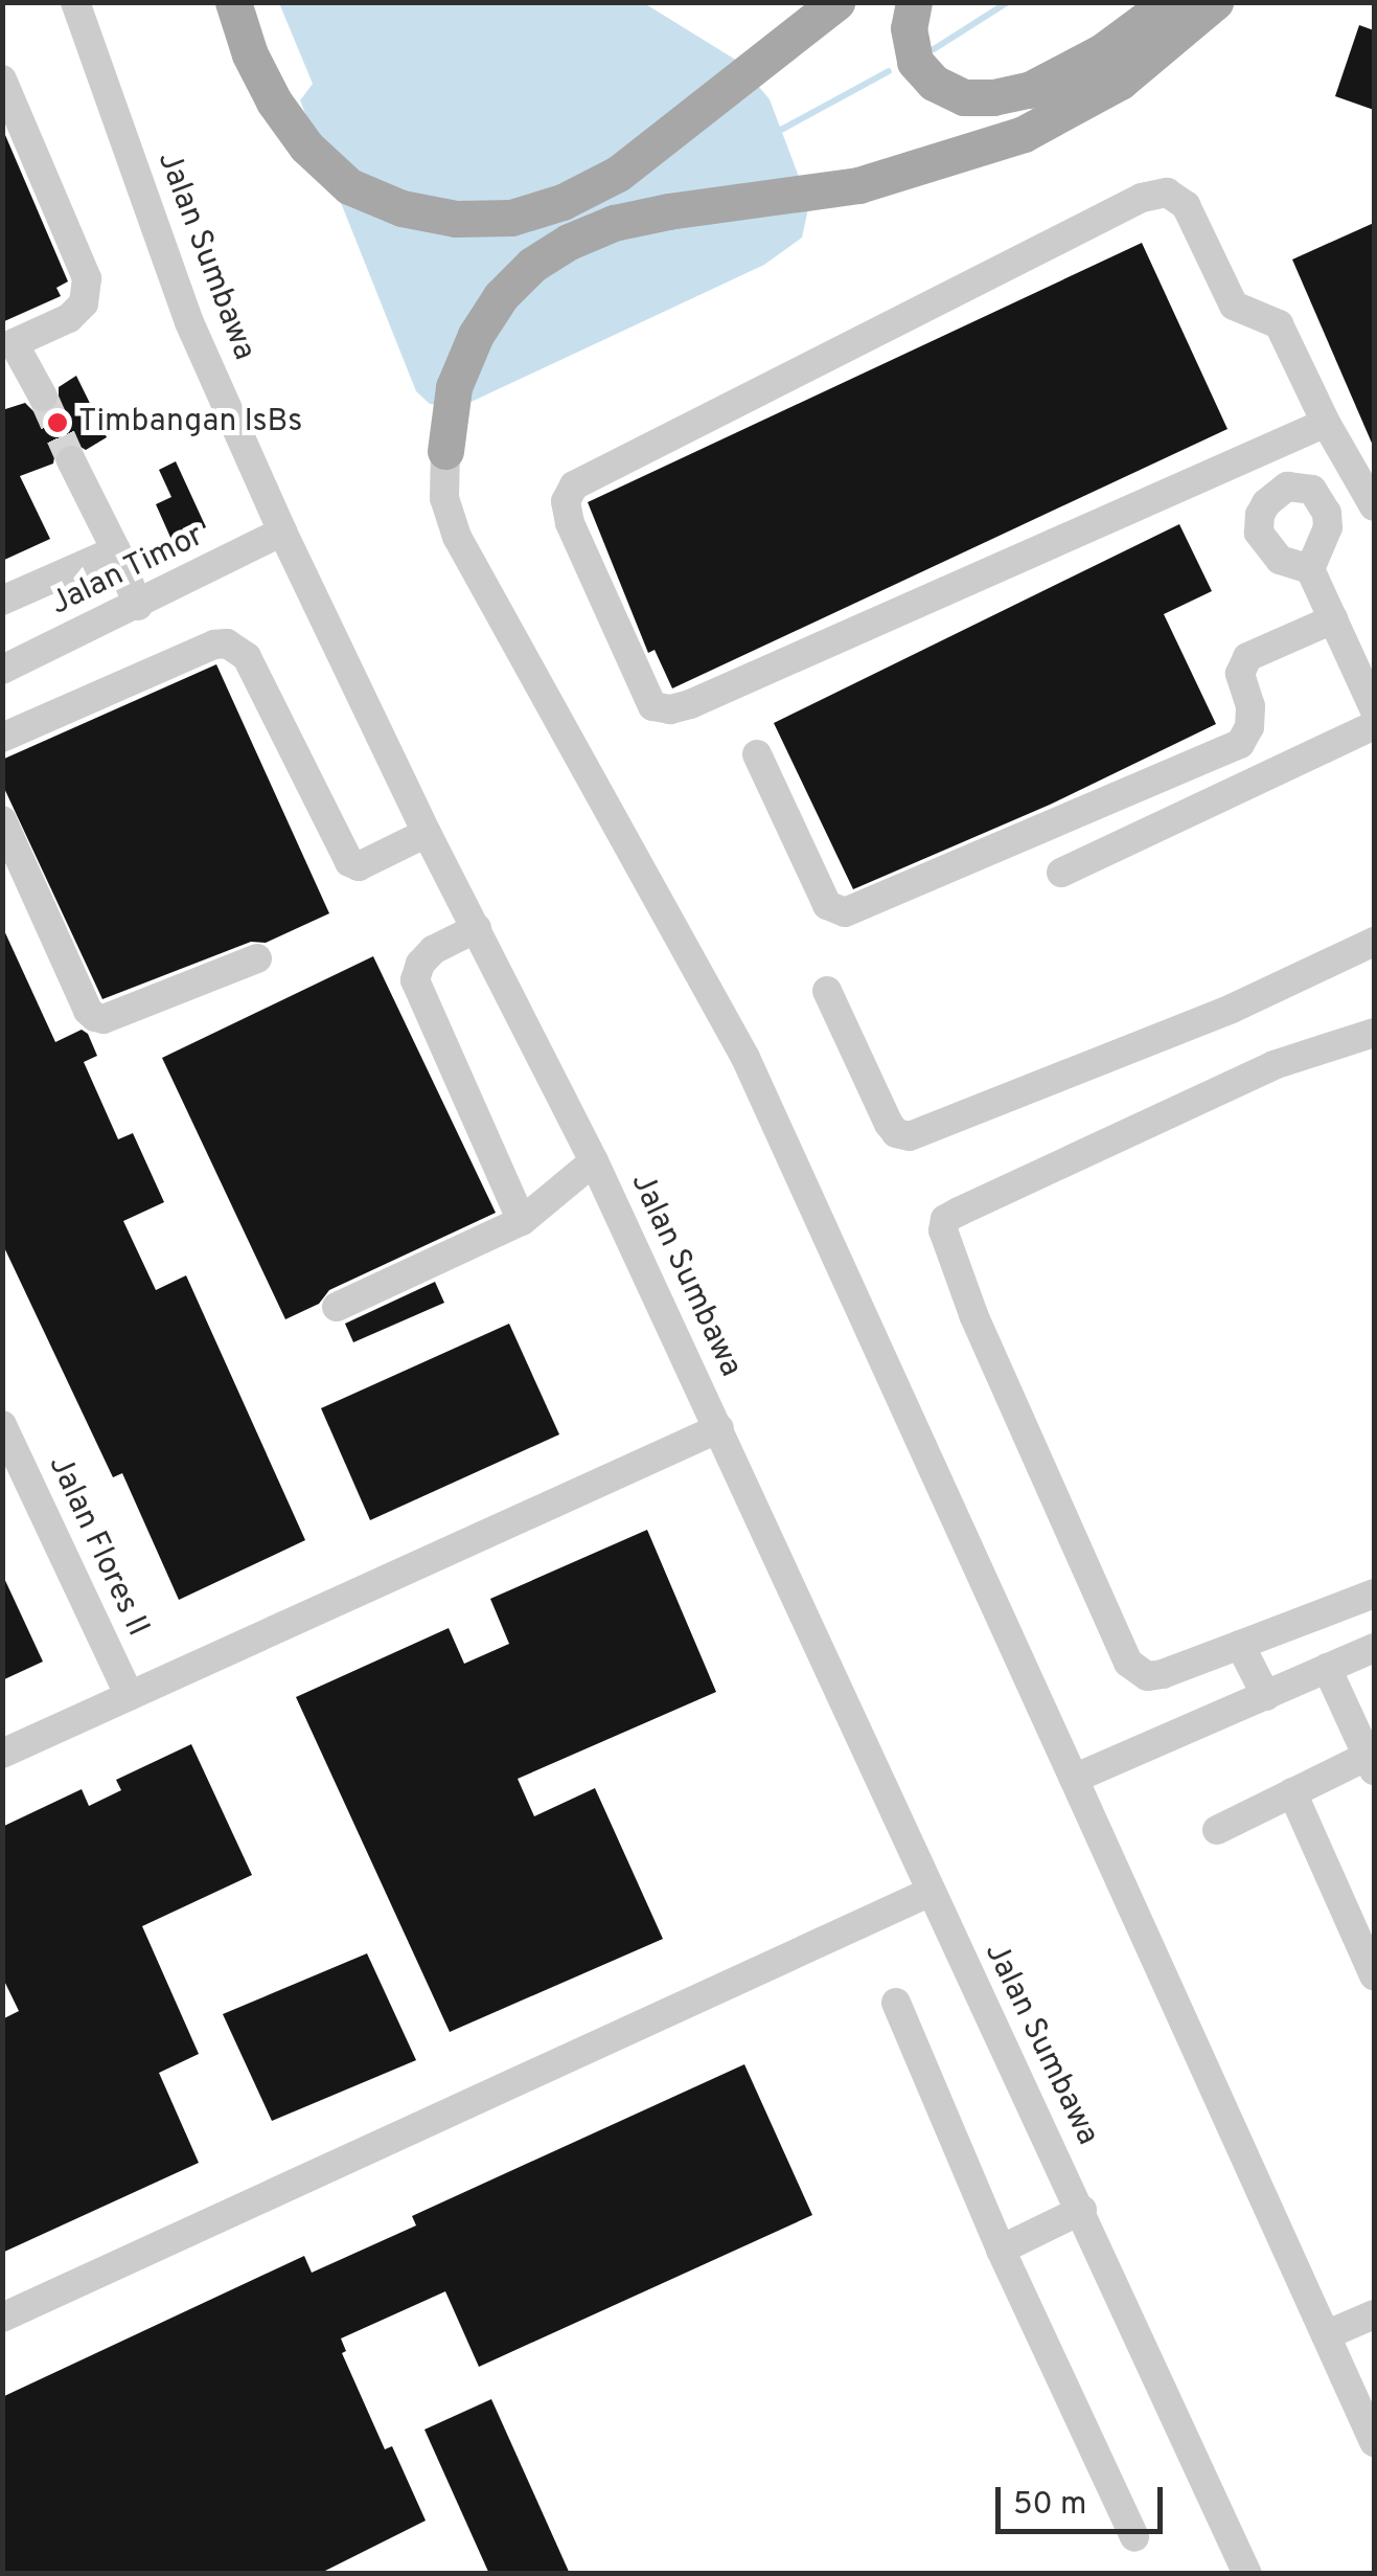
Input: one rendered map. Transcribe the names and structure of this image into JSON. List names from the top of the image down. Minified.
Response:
{"streets":{"street":["Jalan Sumbawa","Jalan Timor","Jalan Flores II"]},"crossings":[["Jalan Sumbawa","Jalan Timor"]],"places":["Timbangan IsBs"],"scale_bar":"50 m"}
